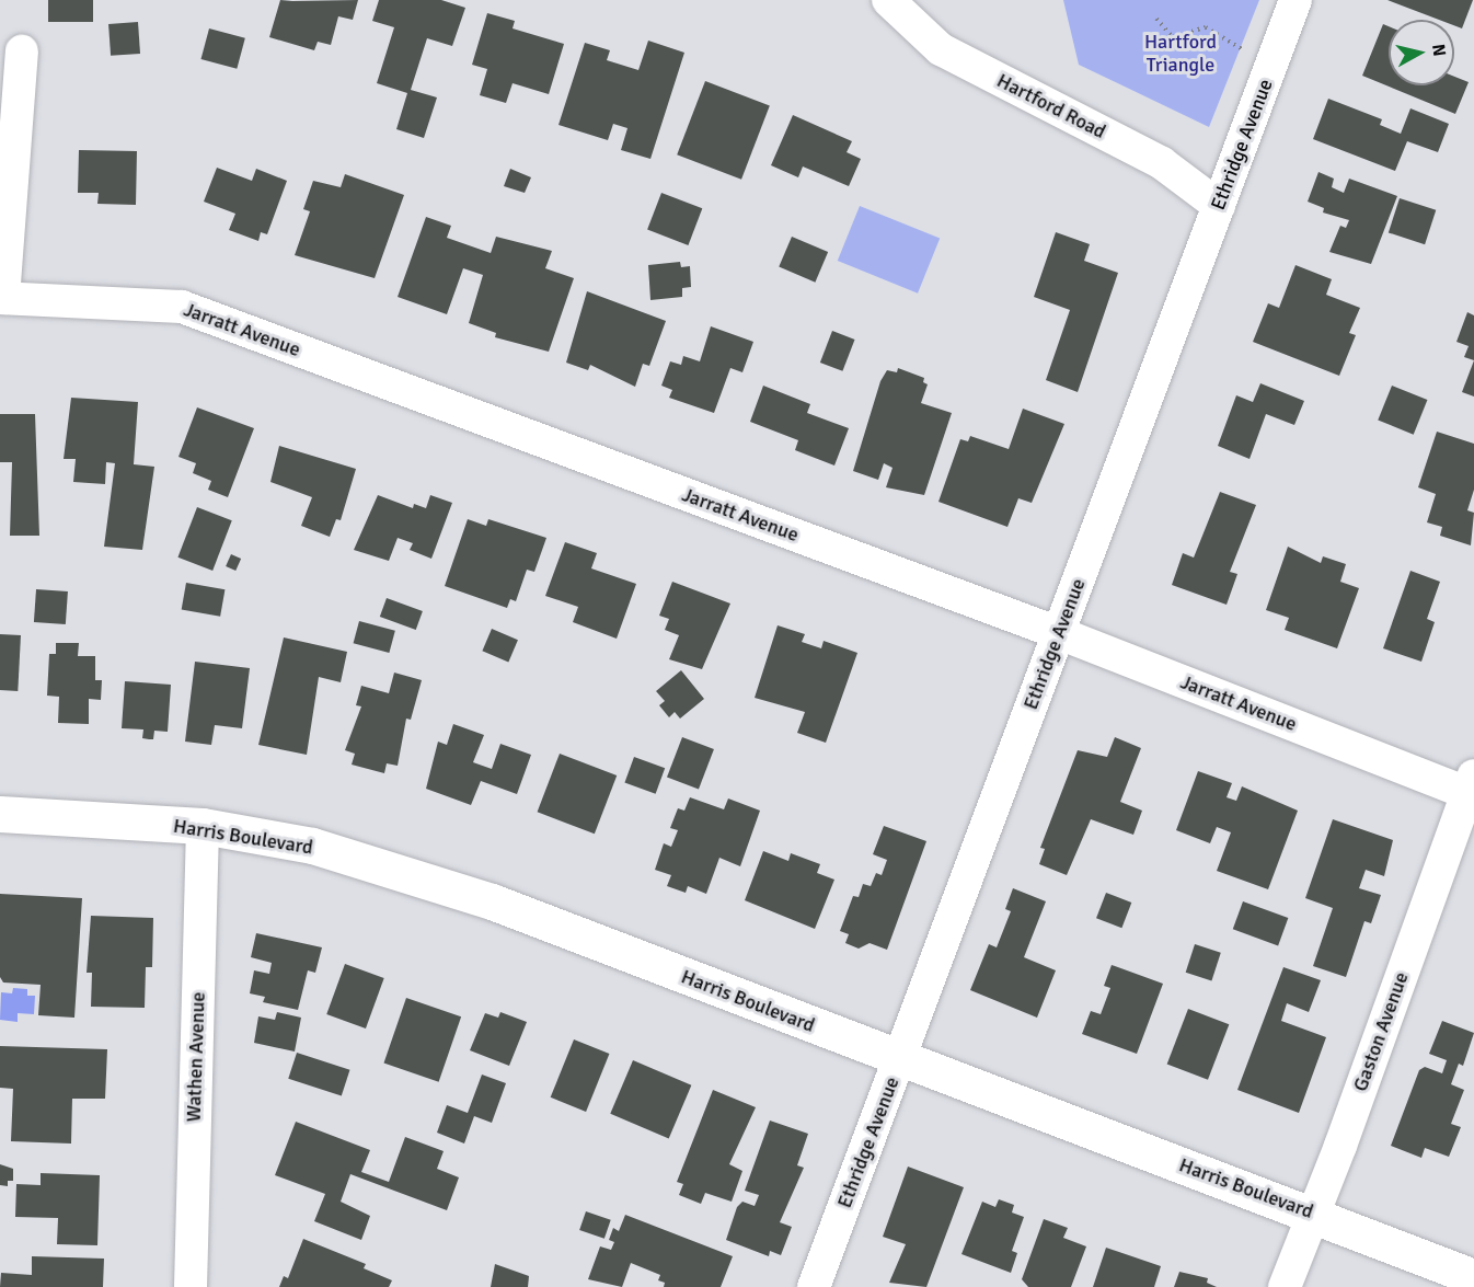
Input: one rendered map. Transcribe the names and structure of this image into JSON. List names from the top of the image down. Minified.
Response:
{"streets":{"street":["Hartford Road","Ethridge Avenue","Jarratt Avenue","Harris Boulevard","Gaston Avenue","Wathen Avenue"]},"crossings":[["Hartford Road","Ethridge Avenue"],["Ethridge Avenue","Jarratt Avenue"],["Ethridge Avenue","Harris Boulevard"],["Jarratt Avenue","Gaston Avenue"],["Harris Boulevard","Gaston Avenue"],["Harris Boulevard","Wathen Avenue"]],"parks":["Hartford Triangle"],"north":"right"}
